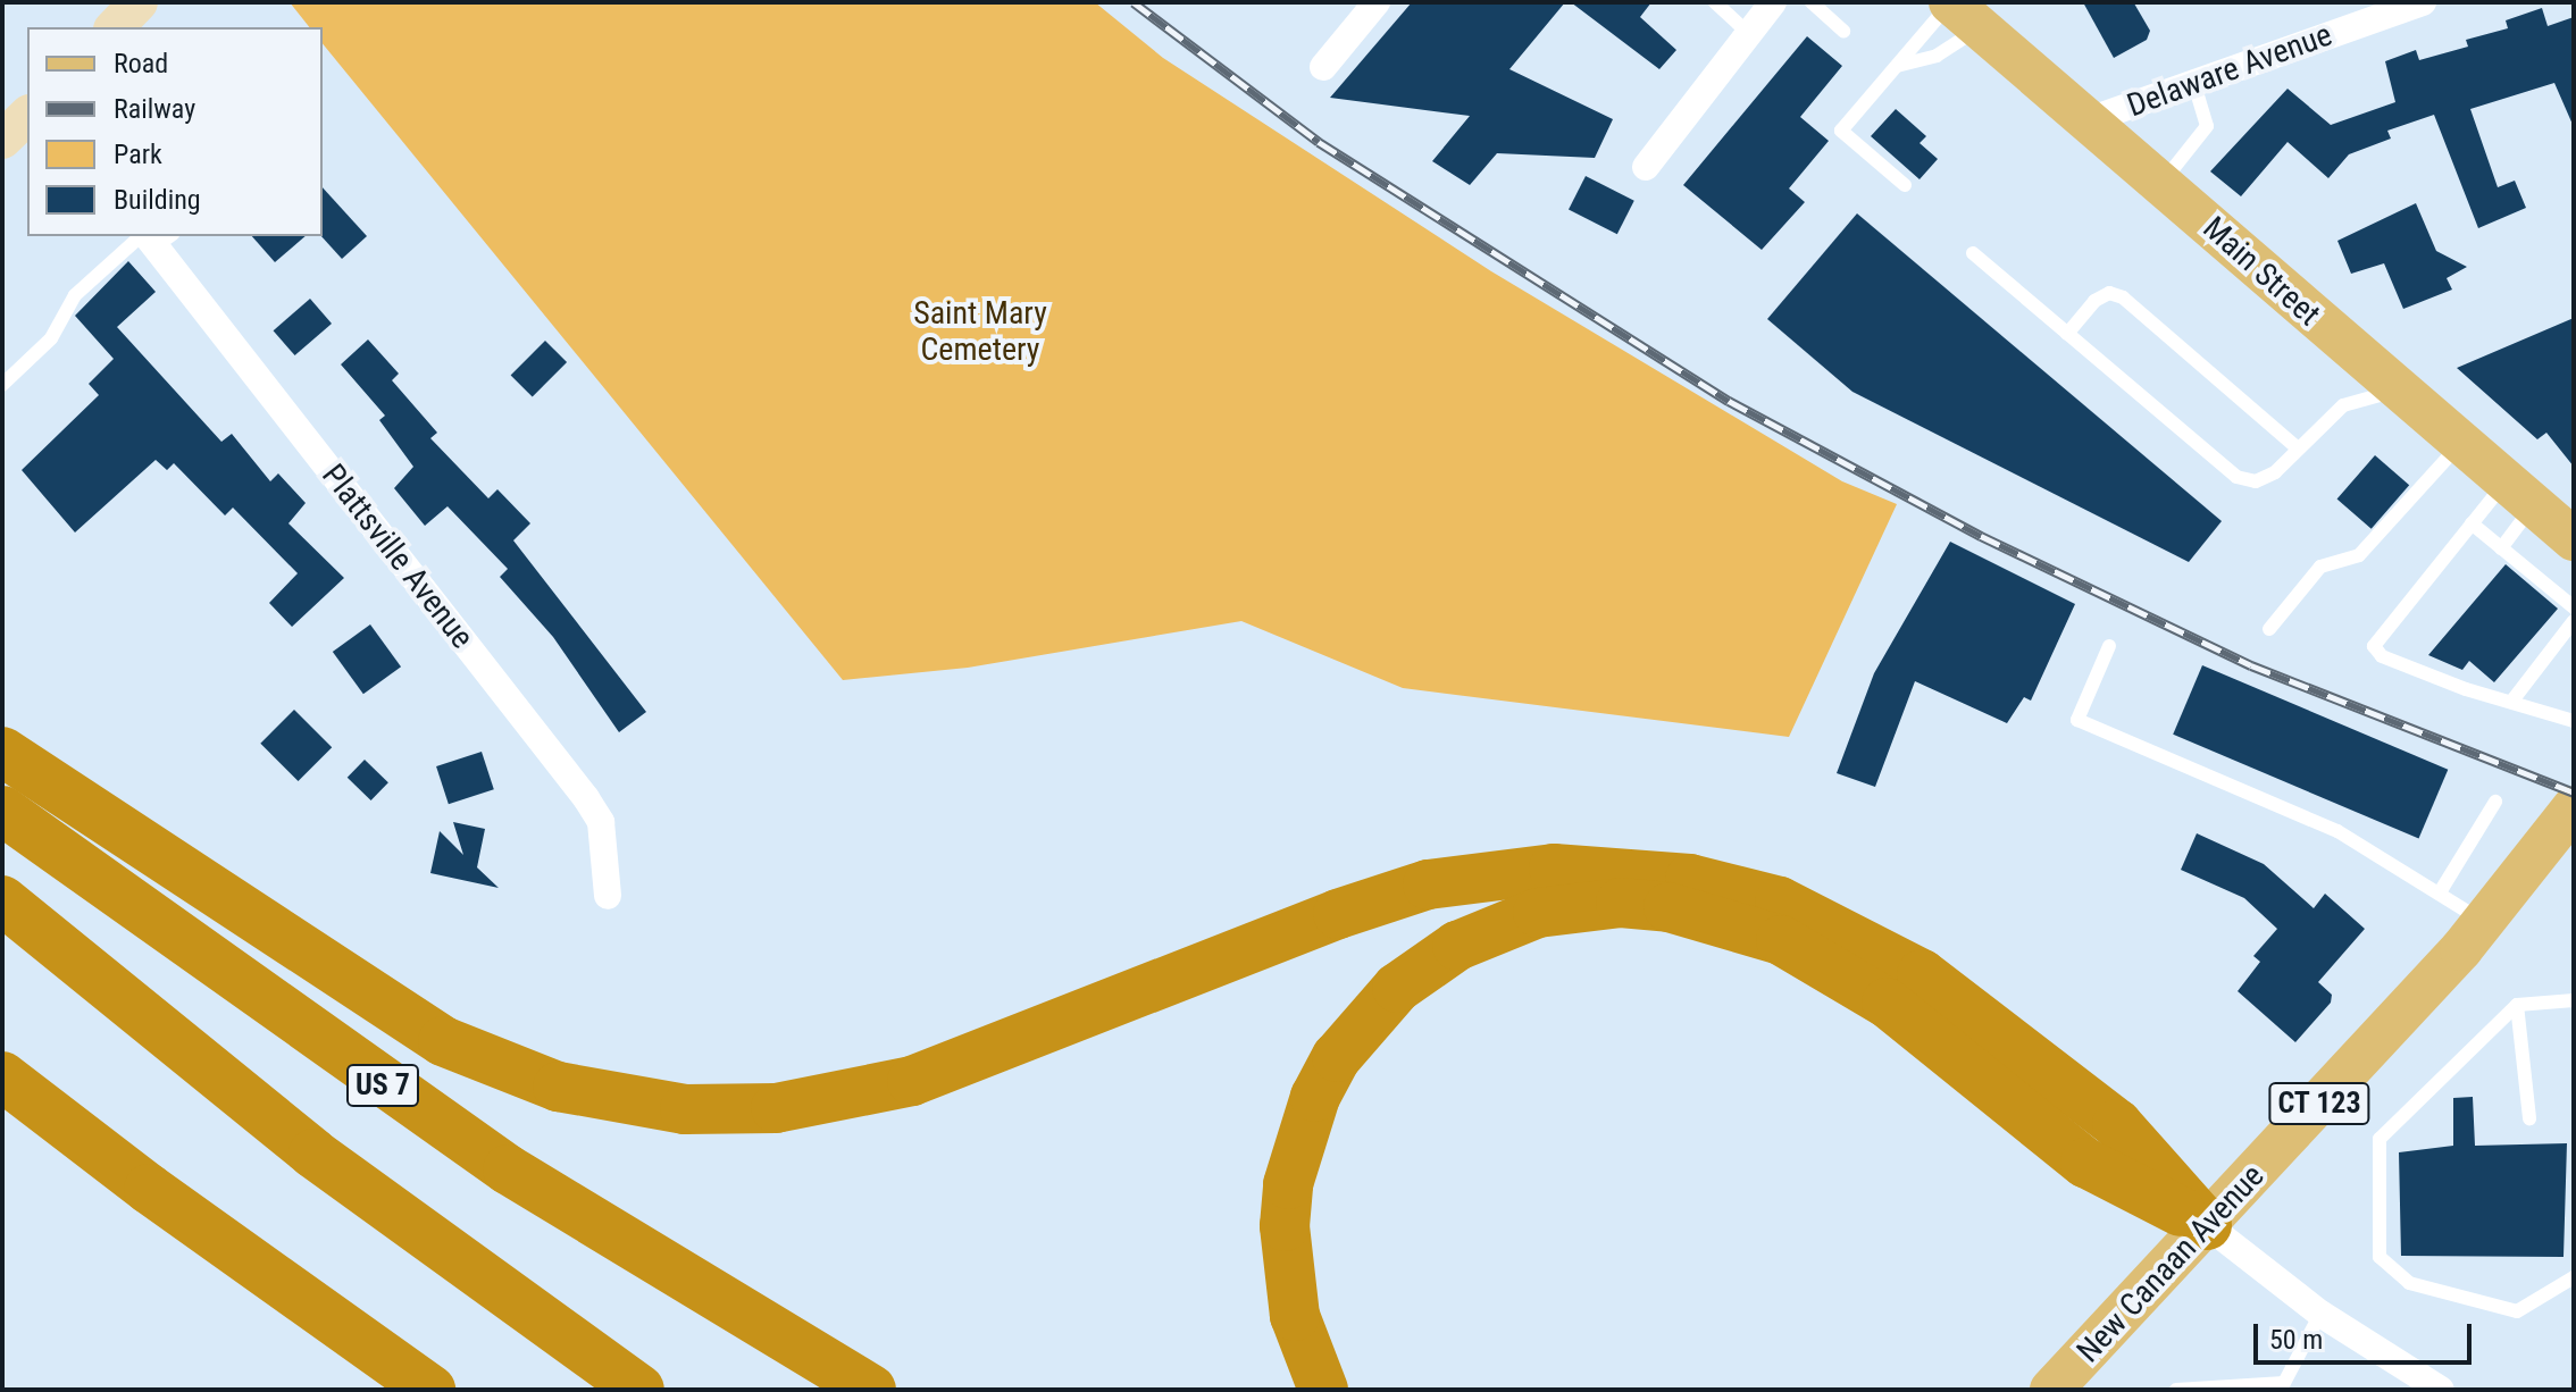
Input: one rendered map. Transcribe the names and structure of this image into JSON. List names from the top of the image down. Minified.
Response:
{"streets":{"highway":["US 7"],"main road":["Main Street","CT 123","New Canaan Avenue"],"street":["Delaware Avenue","Plattsville Avenue"]},"crossings":[["Delaware Avenue","Main Street"]],"parks":["Saint Mary Cemetery"],"legend":["Road","Railway","Park","Building"],"scale_bar":"50 m"}
